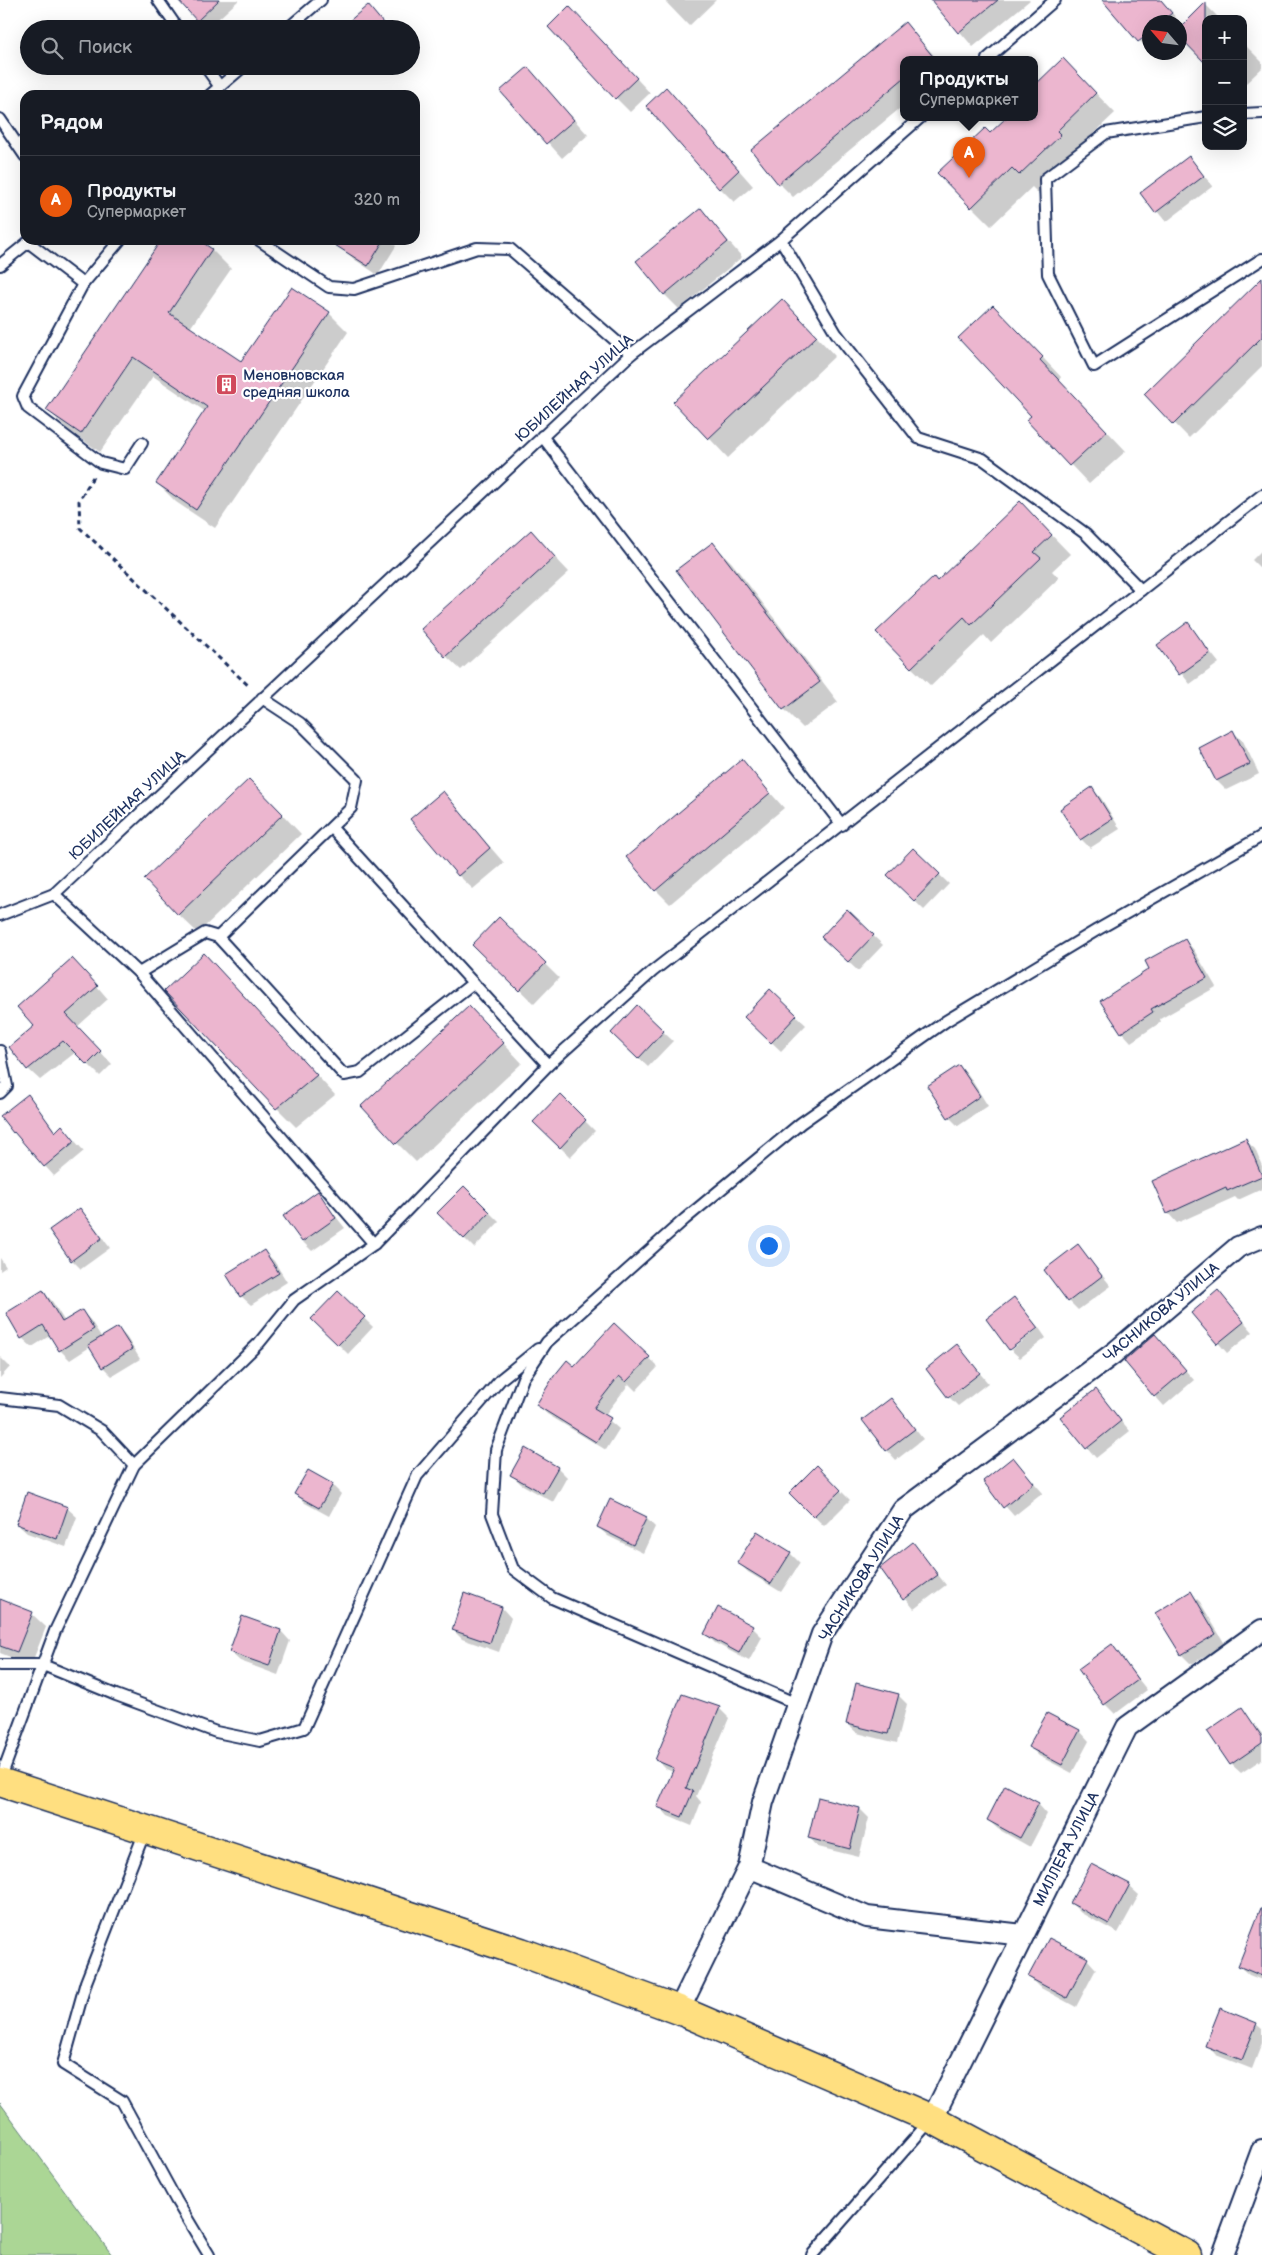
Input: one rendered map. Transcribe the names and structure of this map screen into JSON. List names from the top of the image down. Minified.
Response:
{"streets":{"street":["ЧАСНИКОВА УЛИЦА","МИЛЛЕРА УЛИЦА"],"lane":["ЮБИЛЕЙНАЯ УЛИЦА"]},"places":{"building":["Меновновская средняя школа"]},"north":"top left","page":{"map_buttons":["+","−"],"search":"Поиск","popup":["Продукты","Супермаркет"],"heading":"Рядом","pins":"A","list":[{"mark":"A","name":"Продукты","note":"Супермаркет","value":"320 m"}]}}
